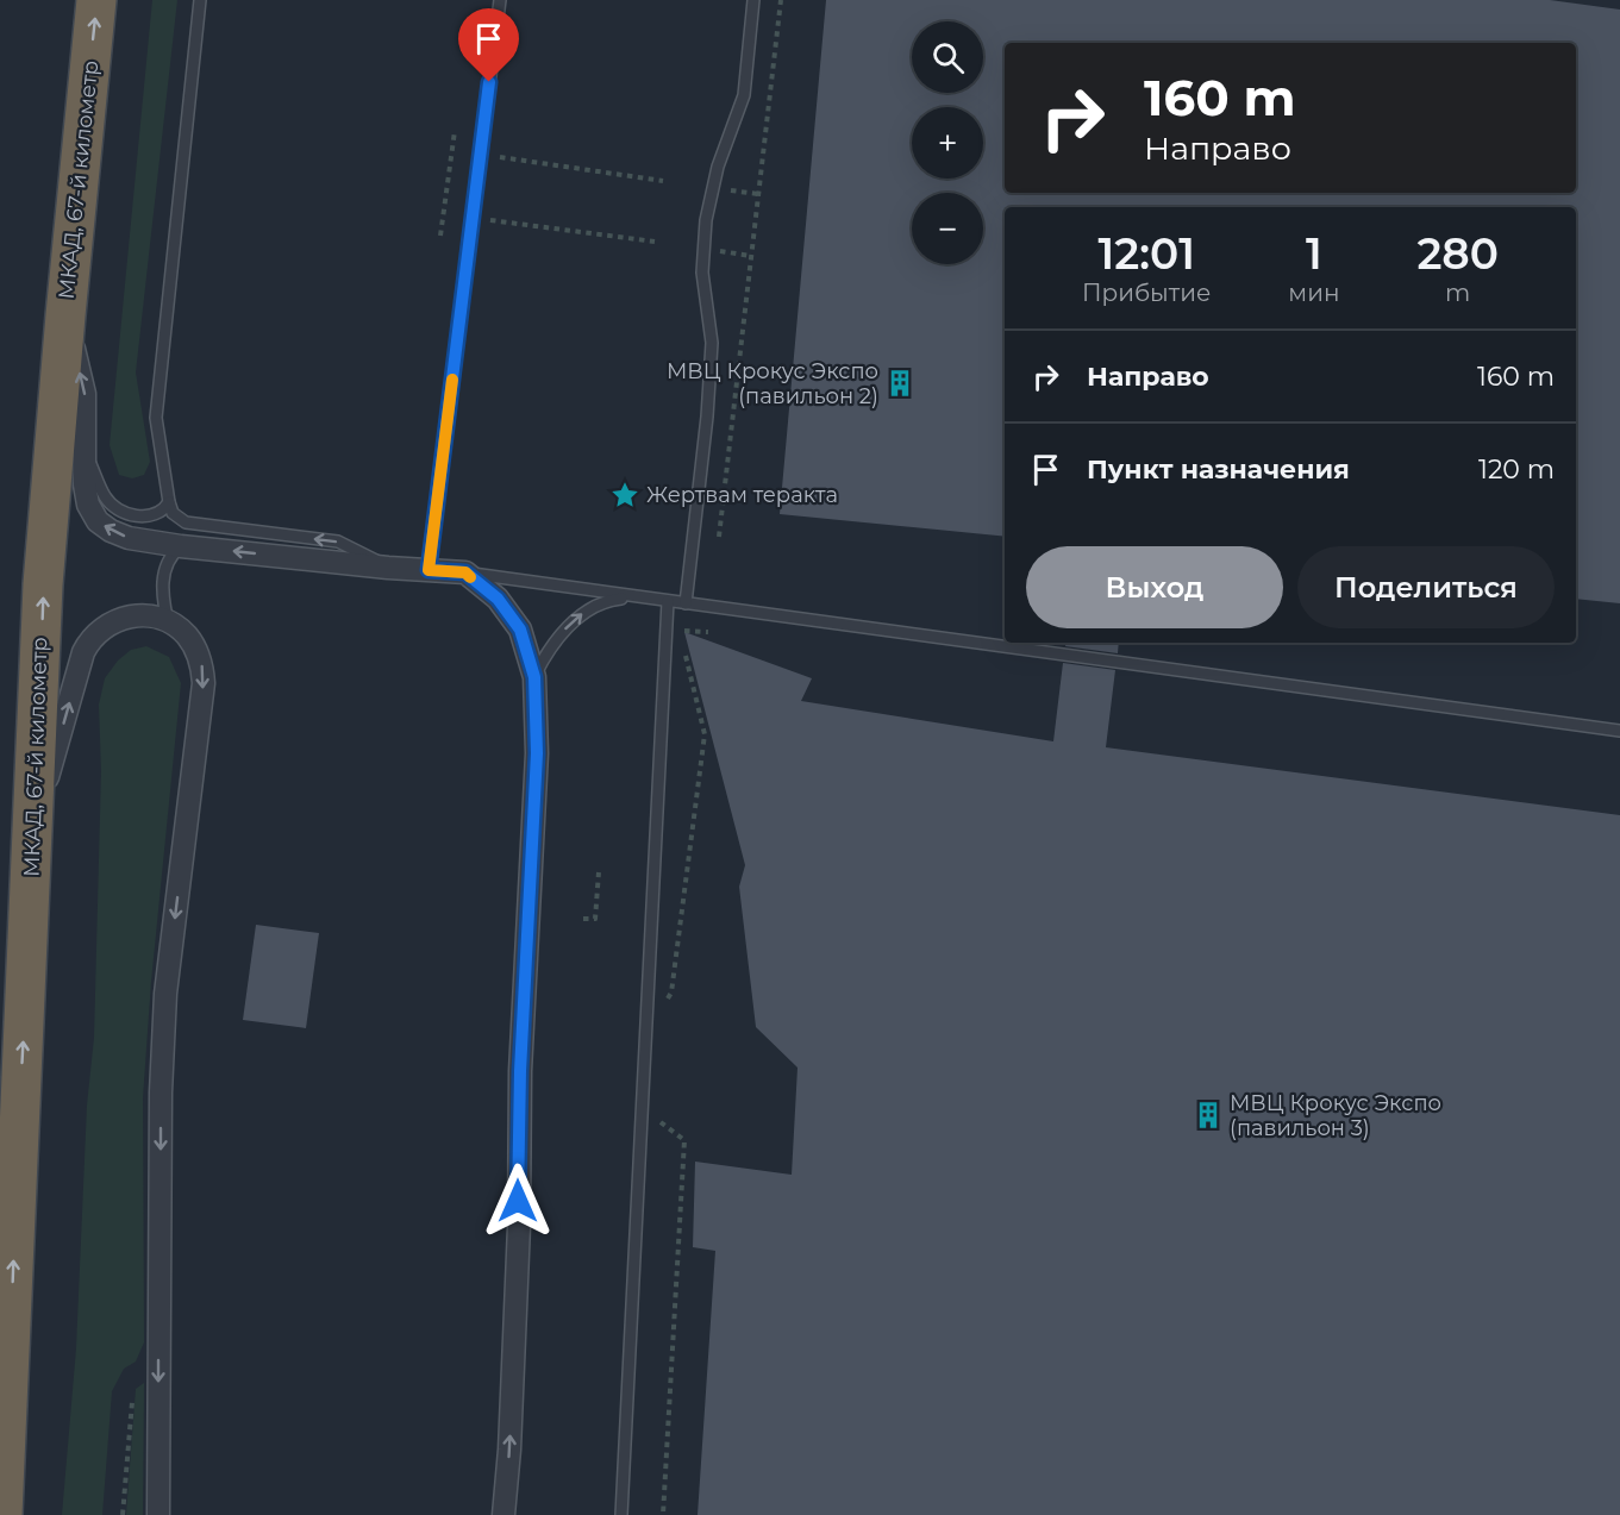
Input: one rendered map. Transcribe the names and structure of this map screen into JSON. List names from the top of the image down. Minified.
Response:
{"streets":{"highway":["МКАД, 67-й километр"]},"one_way":["МКАД, 67-й километр"],"places":{"building":["МВЦ Крокус Экспо (павильон 2)","МВЦ Крокус Экспо (павильон 3)"],"place":["Жертвам теракта"]},"page":{"map_buttons":["+","−"],"turn":["160 m","Направо"],"eta":["12:01","Прибытие","1","мин","280","m"],"list":[{"name":"Направо","value":"160 m"},{"name":"Пункт назначения","value":"120 m"}],"buttons":["Выход","Поделиться"]}}
